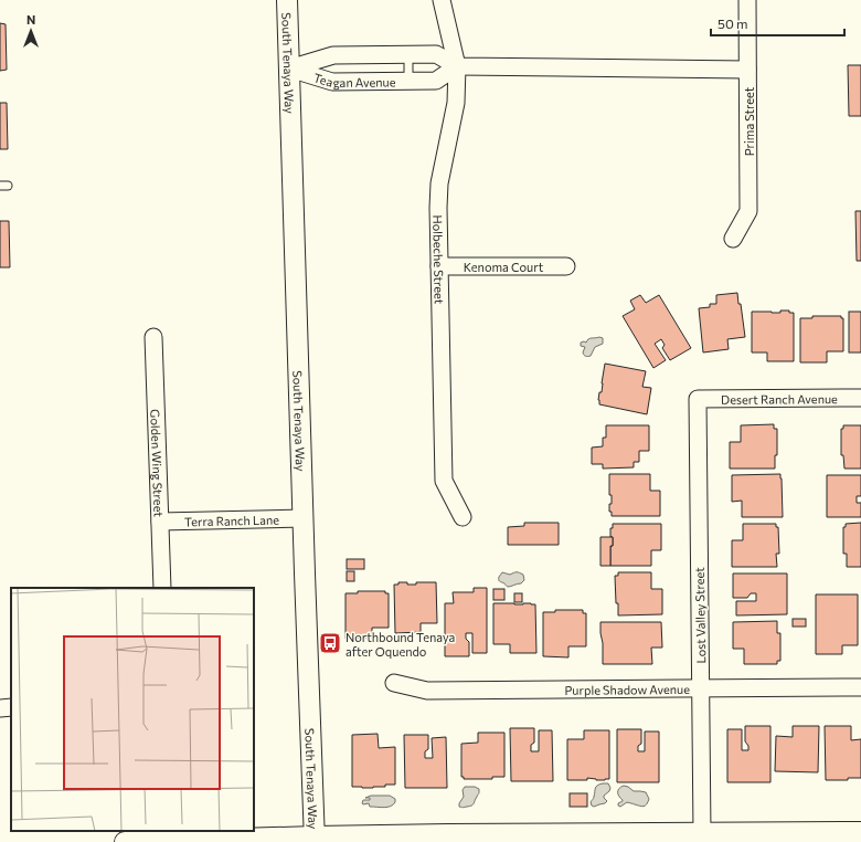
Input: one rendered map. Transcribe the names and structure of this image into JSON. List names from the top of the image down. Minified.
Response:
{"streets":{"street":["South Tenaya Way","Teagan Avenue","Prima Street","Holbeche Street","Kenoma Court","Desert Ranch Avenue","Golden Wing Street","Terra Ranch Lane","Lost Valley Street","Purple Shadow Avenue"]},"crossings":[["South Tenaya Way","Teagan Avenue"],["South Tenaya Way","Terra Ranch Lane"],["Teagan Avenue","Prima Street"],["Teagan Avenue","Holbeche Street"],["Holbeche Street","Kenoma Court"],["Desert Ranch Avenue","Lost Valley Street"],["Golden Wing Street","Terra Ranch Lane"],["Lost Valley Street","Purple Shadow Avenue"]],"places":{"bus stop":["Northbound Tenaya after Oquendo"]},"scale_bar":"50 m","north":"top"}
